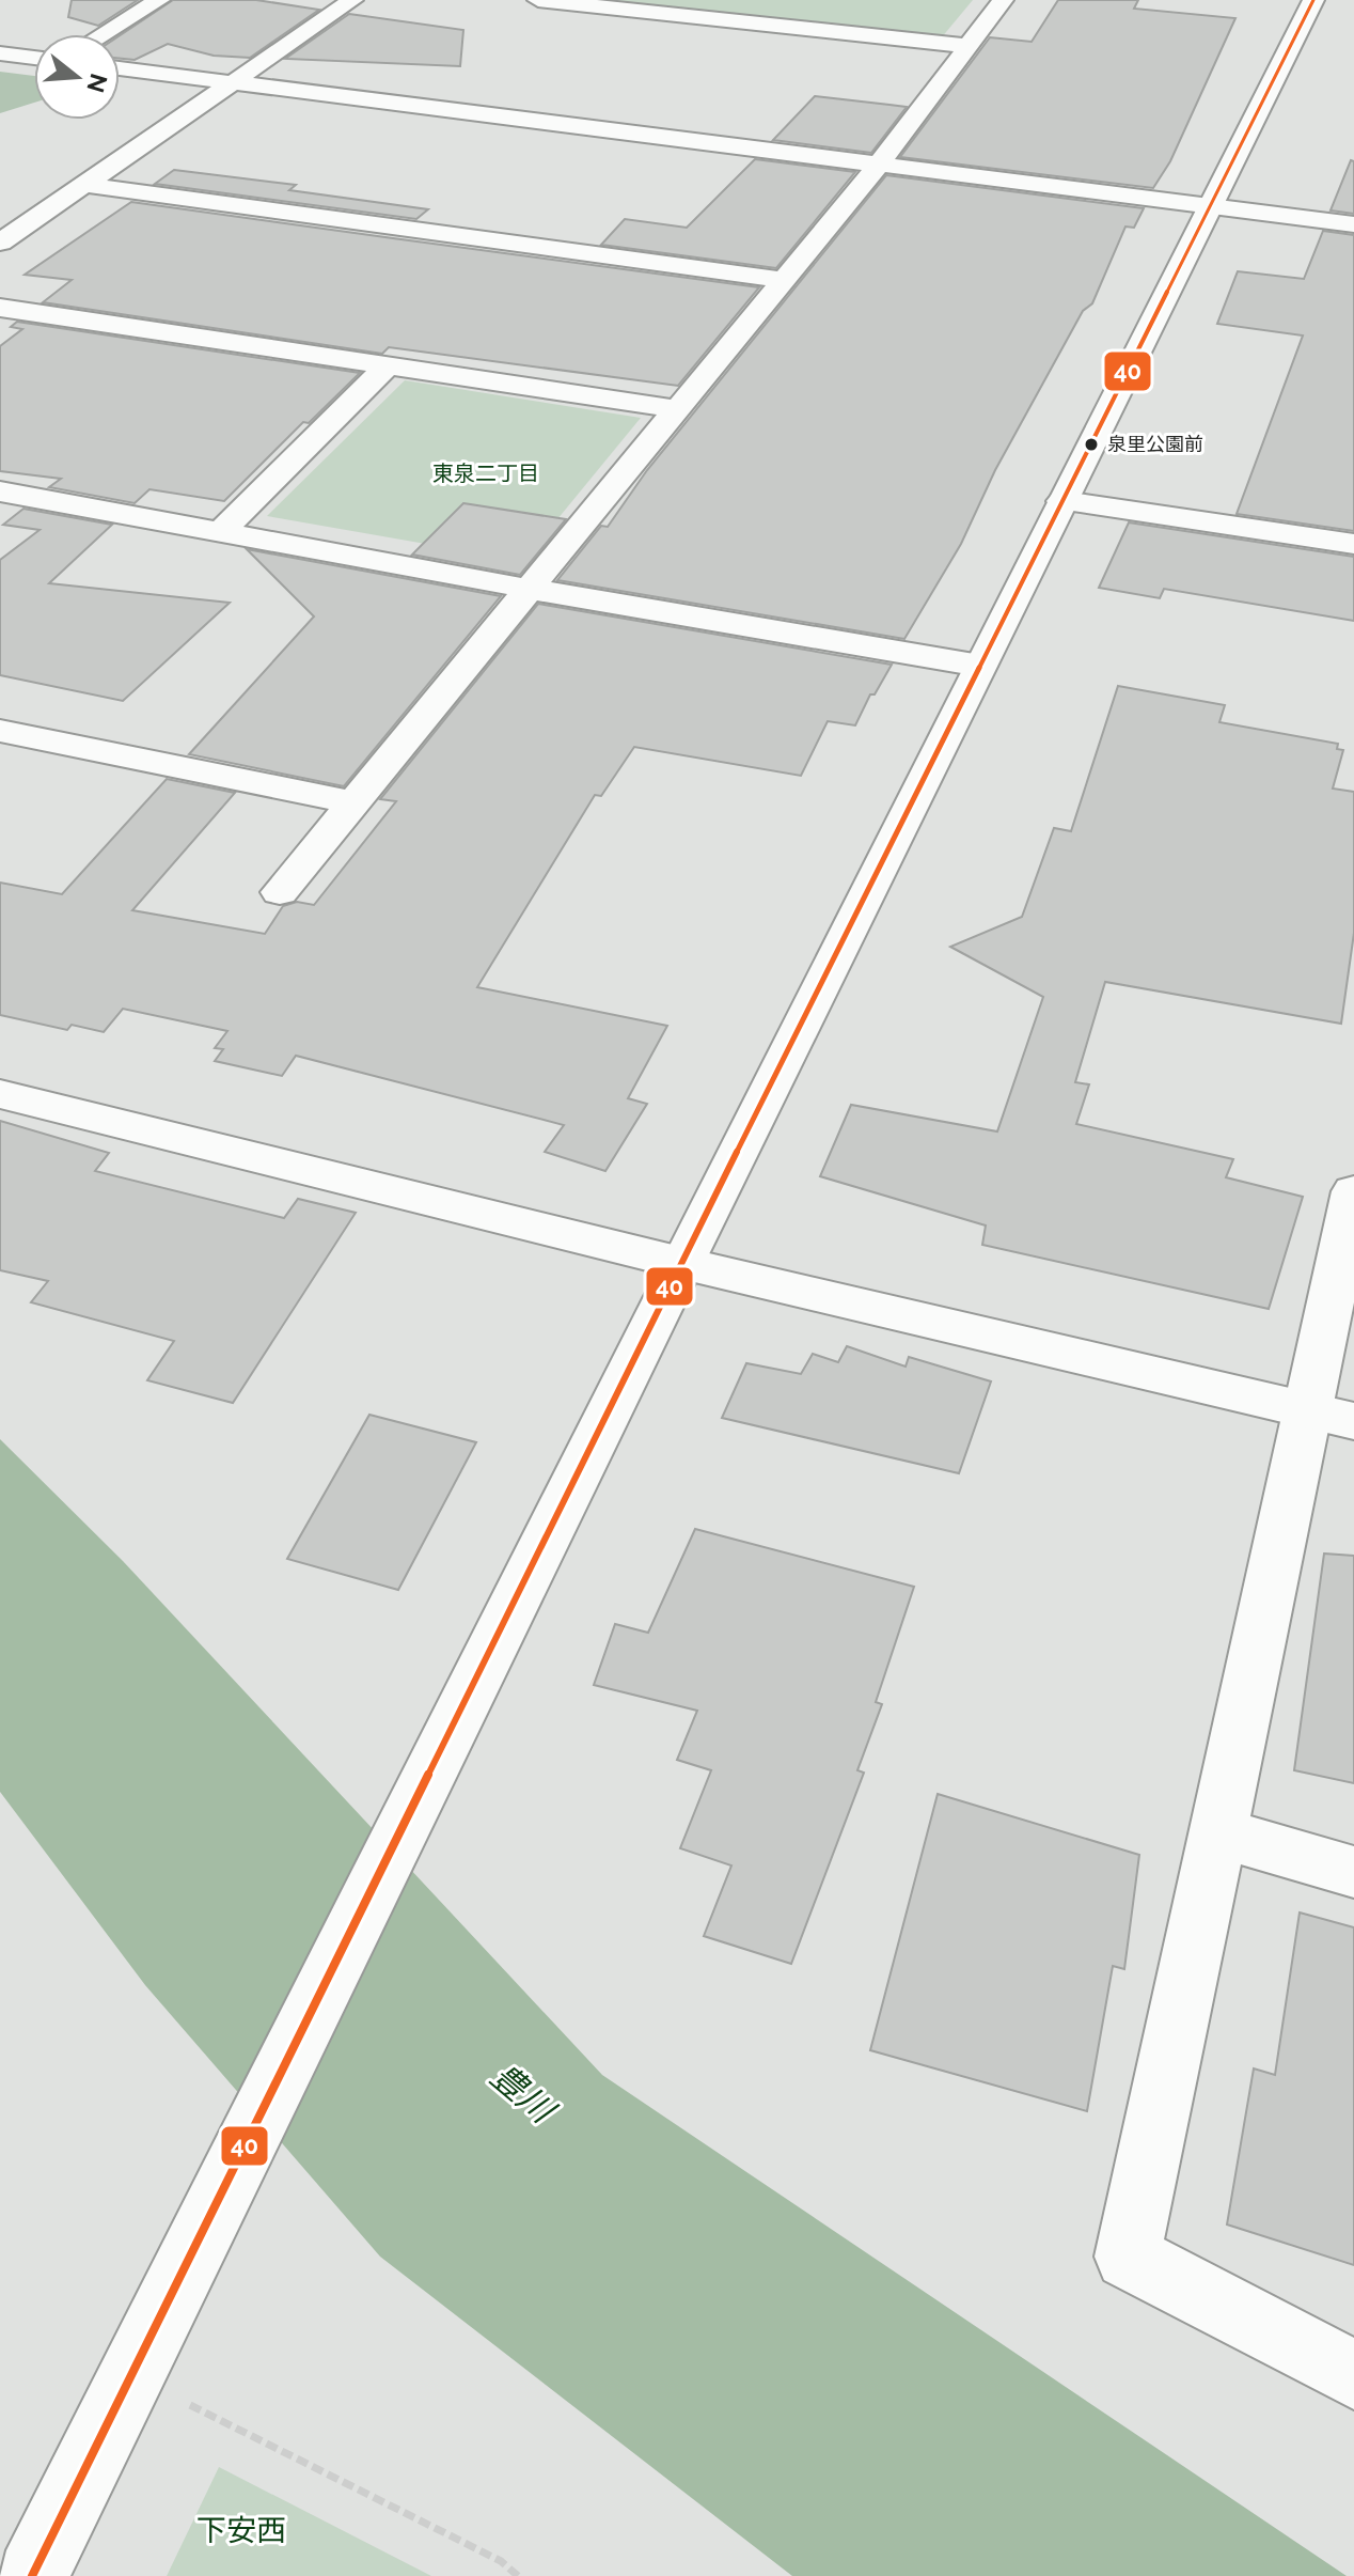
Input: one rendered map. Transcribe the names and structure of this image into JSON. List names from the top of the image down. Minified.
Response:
{"water":["豊川"],"parks":["東泉二丁目","下安西"],"places":["泉里公園前"],"lines":["transit line 40"],"north":"right"}
